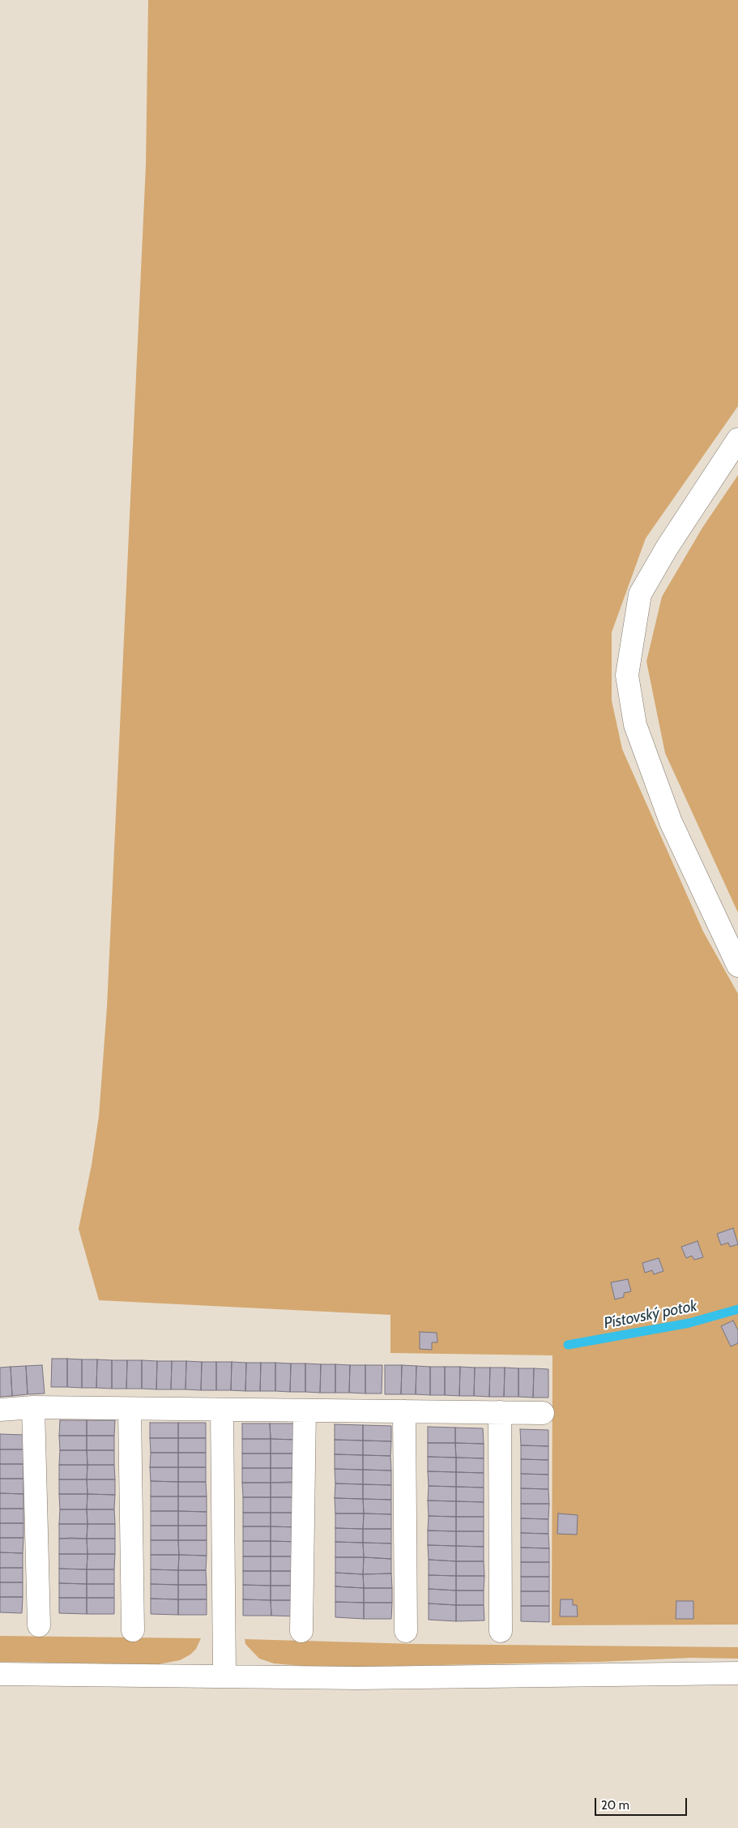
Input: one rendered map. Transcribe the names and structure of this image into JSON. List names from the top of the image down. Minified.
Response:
{"water":["Pístovský potok"],"scale_bar":"20 m"}
